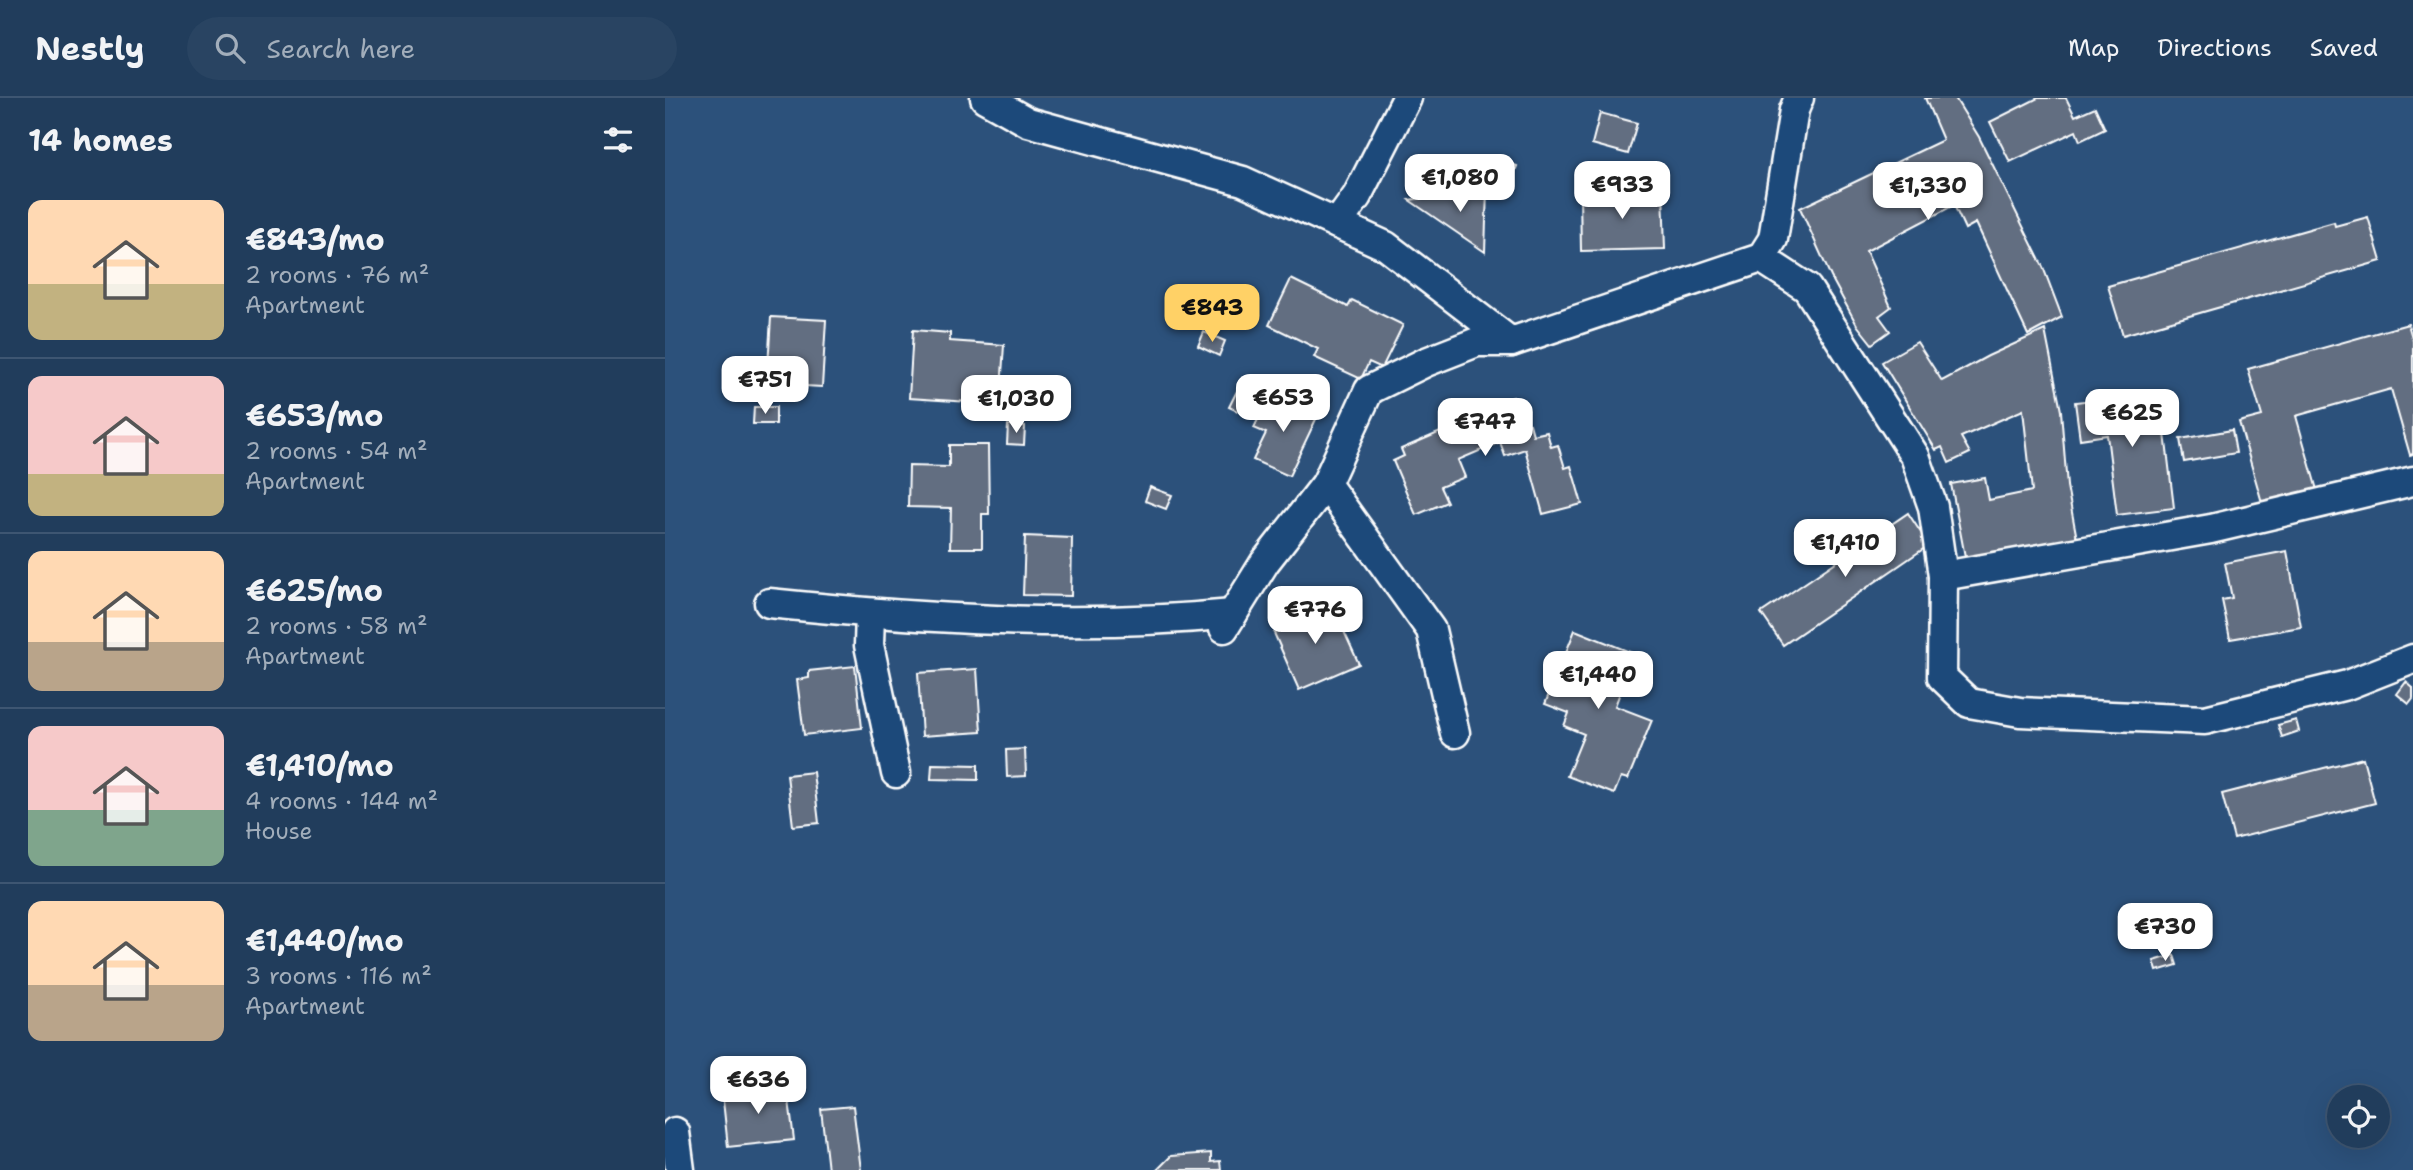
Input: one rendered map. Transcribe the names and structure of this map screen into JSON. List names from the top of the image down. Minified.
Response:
{"page":{"header":"Nestly","search":"Search here","nav":["Map","Directions","Saved"],"heading":"14 homes","price":["€1,080","€933","€1,330","€843","€751","€653","€1,030","€625","€747","€1,410","€776","€1,440","€730","€636"],"list":[{"name":"€843/mo","note":"2 rooms · 76 m² · Apartment"},{"name":"€653/mo","note":"2 rooms · 54 m² · Apartment"},{"name":"€625/mo","note":"2 rooms · 58 m² · Apartment"},{"name":"€1,410/mo","note":"4 rooms · 144 m² · House"},{"name":"€1,440/mo","note":"3 rooms · 116 m² · Apartment"}]}}
